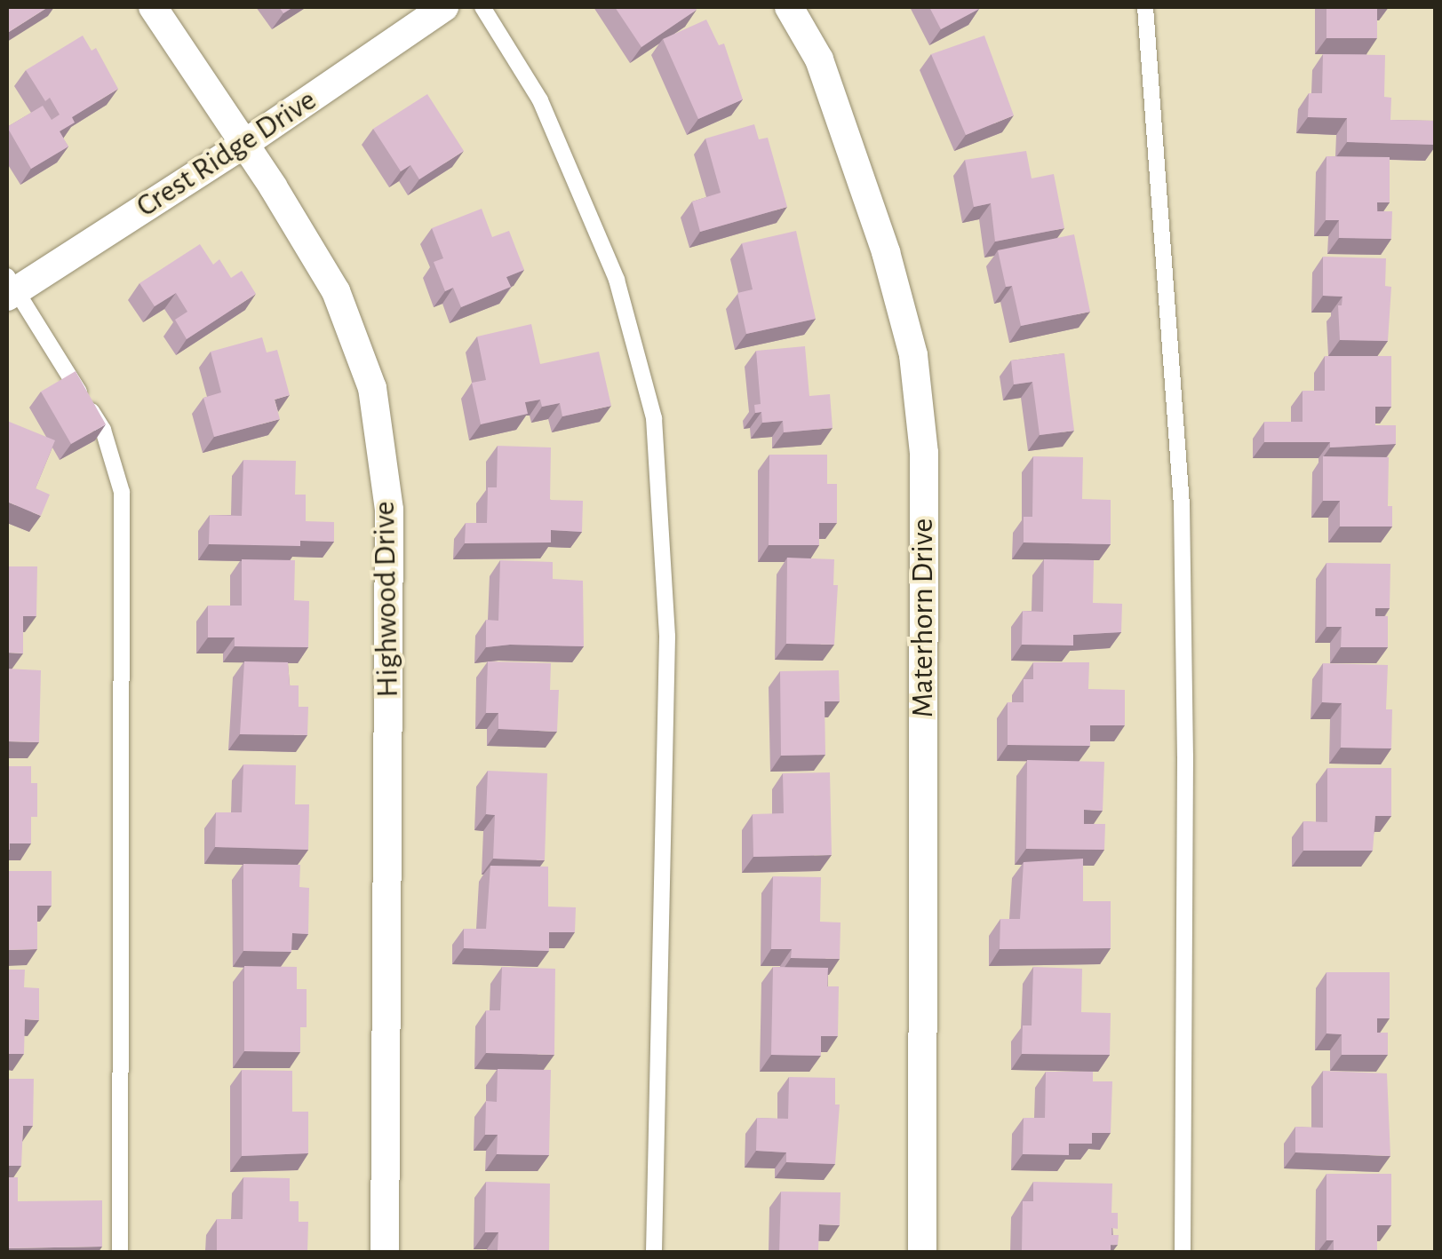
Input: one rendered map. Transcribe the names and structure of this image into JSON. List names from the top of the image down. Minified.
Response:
{"streets":{"street":["Crest Ridge Drive","Highwood Drive","Materhorn Drive"]},"crossings":[["Crest Ridge Drive","Highwood Drive"]]}
